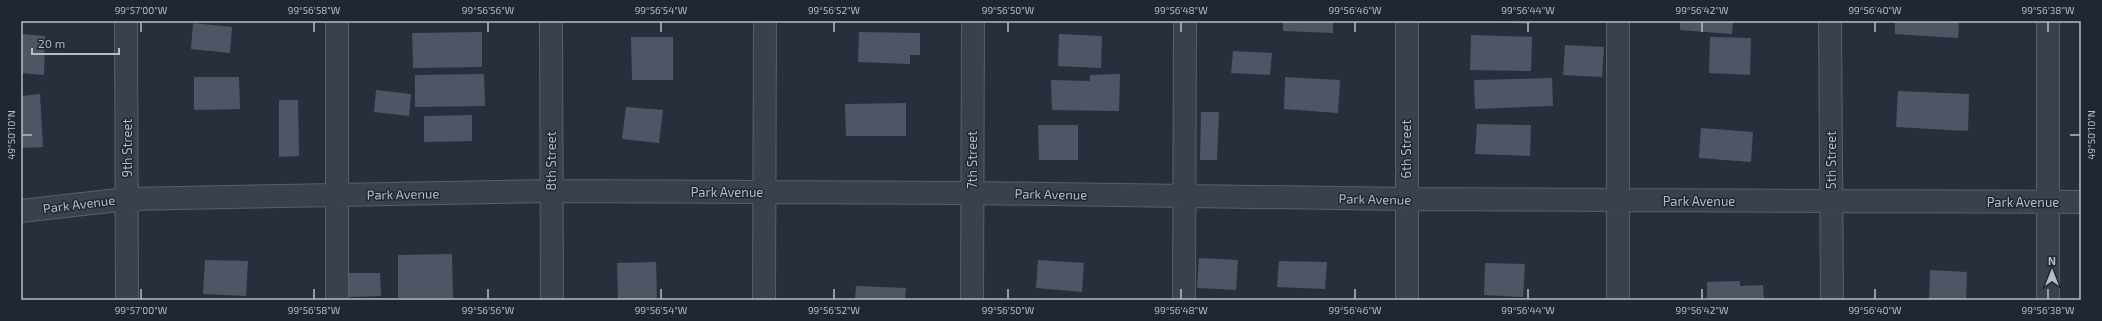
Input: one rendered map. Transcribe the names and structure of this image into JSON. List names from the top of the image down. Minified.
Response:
{"streets":{"street":["9th Street","6th Street","7th Street","5th Street","8th Street","Park Avenue"]},"crossings":[["9th Street","Park Avenue"],["6th Street","Park Avenue"],["7th Street","Park Avenue"],["5th Street","Park Avenue"],["8th Street","Park Avenue"]],"scale_bar":"20 m","north":"top","coordinates":["99°57'00\"W","99°56'58\"W","99°56'56\"W","99°56'54\"W","99°56'52\"W","99°56'50\"W","99°56'48\"W","99°56'46\"W","99°56'44\"W","99°56'42\"W","99°56'40\"W","99°56'38\"W","49°50'10\"N"]}
